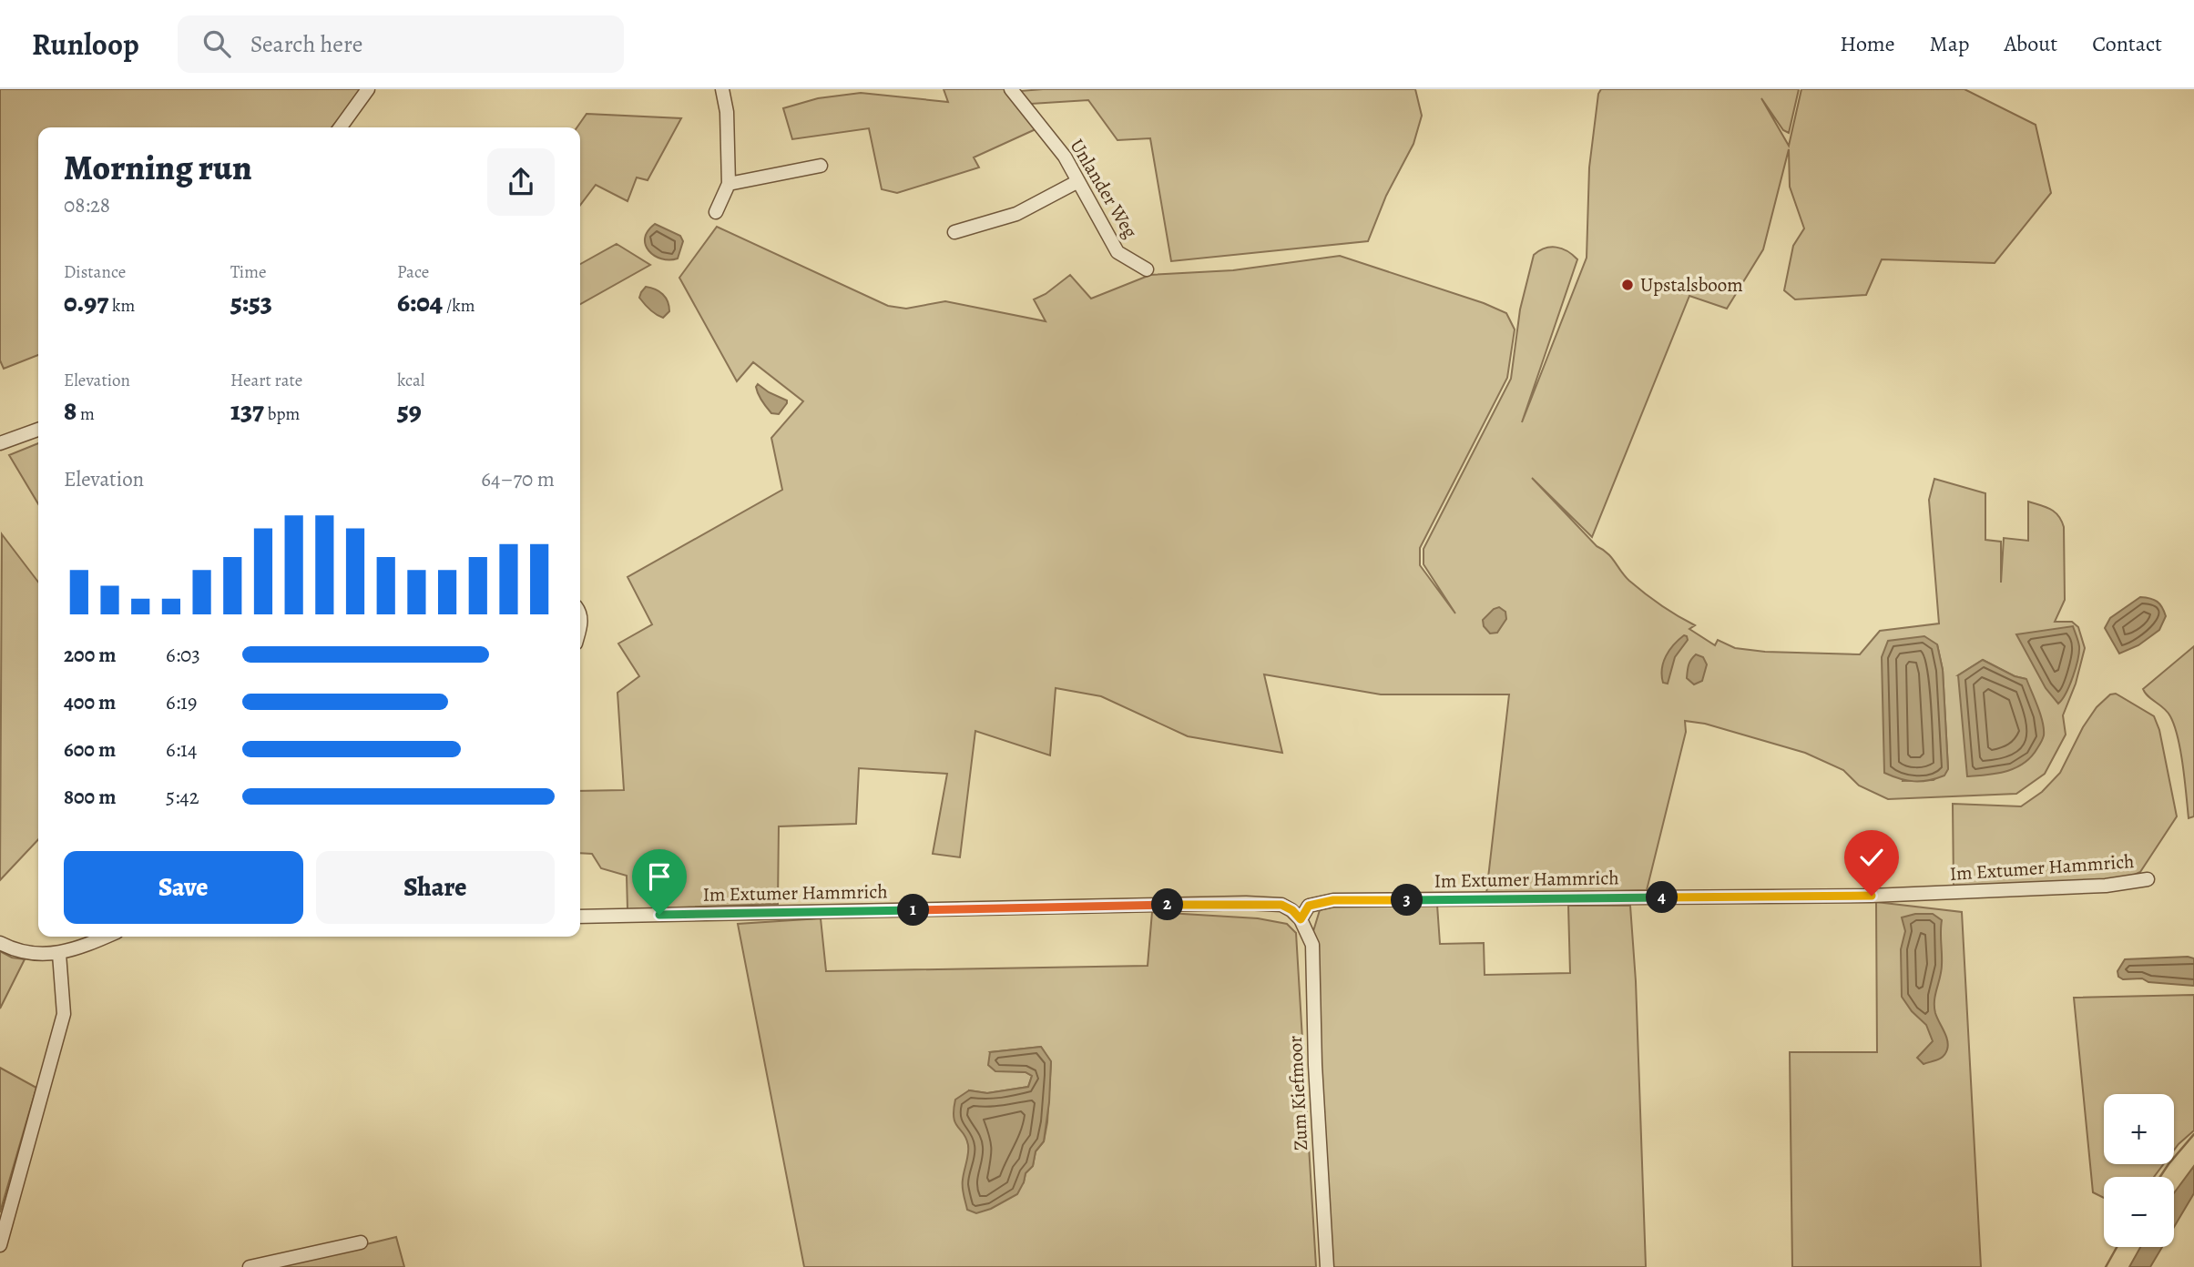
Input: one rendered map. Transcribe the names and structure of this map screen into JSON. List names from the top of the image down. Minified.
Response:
{"streets":{"street":["Unlander Weg","Im Extumer Hammrich","Zum Kiefmoor"]},"crossings":[["Im Extumer Hammrich","Zum Kiefmoor"]],"places":["Upstalsboom"],"page":{"header":"Runloop","search":"Search here","nav":["Home","Map","About","Contact"],"heading":["Morning run","08:28"],"stats":[["Distance","0.97 km"],["Time","5:53"],["Pace","6:04 /km"],["Elevation","8 m"],["Heart rate","137 bpm"],["kcal","59"]],"chart":["Elevation","64–70 m"],"list":[{"name":"200 m","note":"6:03"},{"name":"400 m","note":"6:19"},{"name":"600 m","note":"6:14"},{"name":"800 m","note":"5:42"}],"buttons":["Save","Share"],"pins":["4","3","2","1"],"map_buttons":["+","−"]}}
